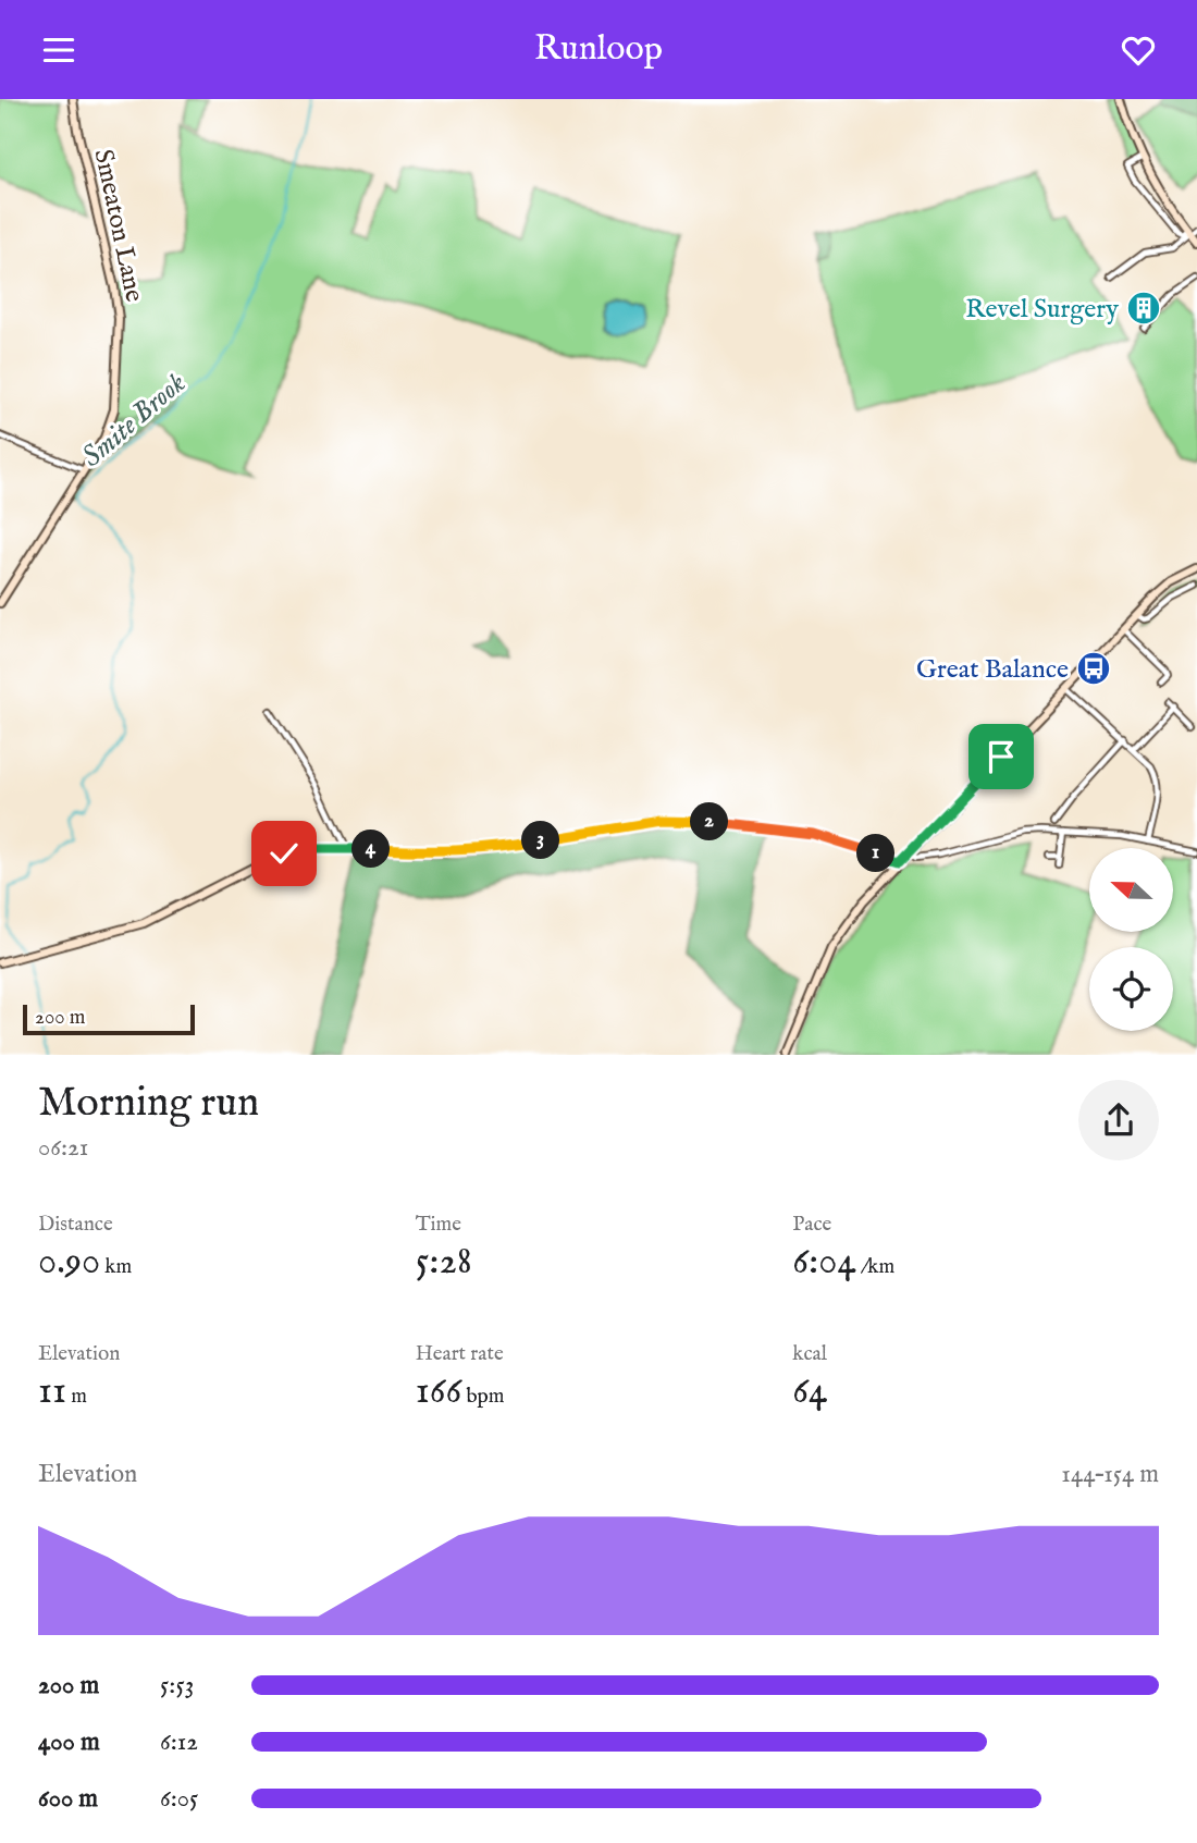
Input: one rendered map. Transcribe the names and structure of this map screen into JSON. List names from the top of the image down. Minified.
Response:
{"streets":{"main road":["Smeaton Lane"]},"water":["Smite Brook"],"places":{"building":["Revel Surgery"],"bus stop":["Great Balance"]},"scale_bar":"200 m","north":"left","page":{"header":"Runloop","pins":["2","3","4","1"],"scale":"200 m","heading":["Morning run","06:21"],"stats":[["Distance","0.90 km"],["Time","5:28"],["Pace","6:04 /km"],["Elevation","11 m"],["Heart rate","166 bpm"],["kcal","64"]],"chart":["Elevation","144–154 m"],"list":[{"name":"200 m","note":"5:53"},{"name":"400 m","note":"6:12"},{"name":"600 m","note":"6:05"}]}}
